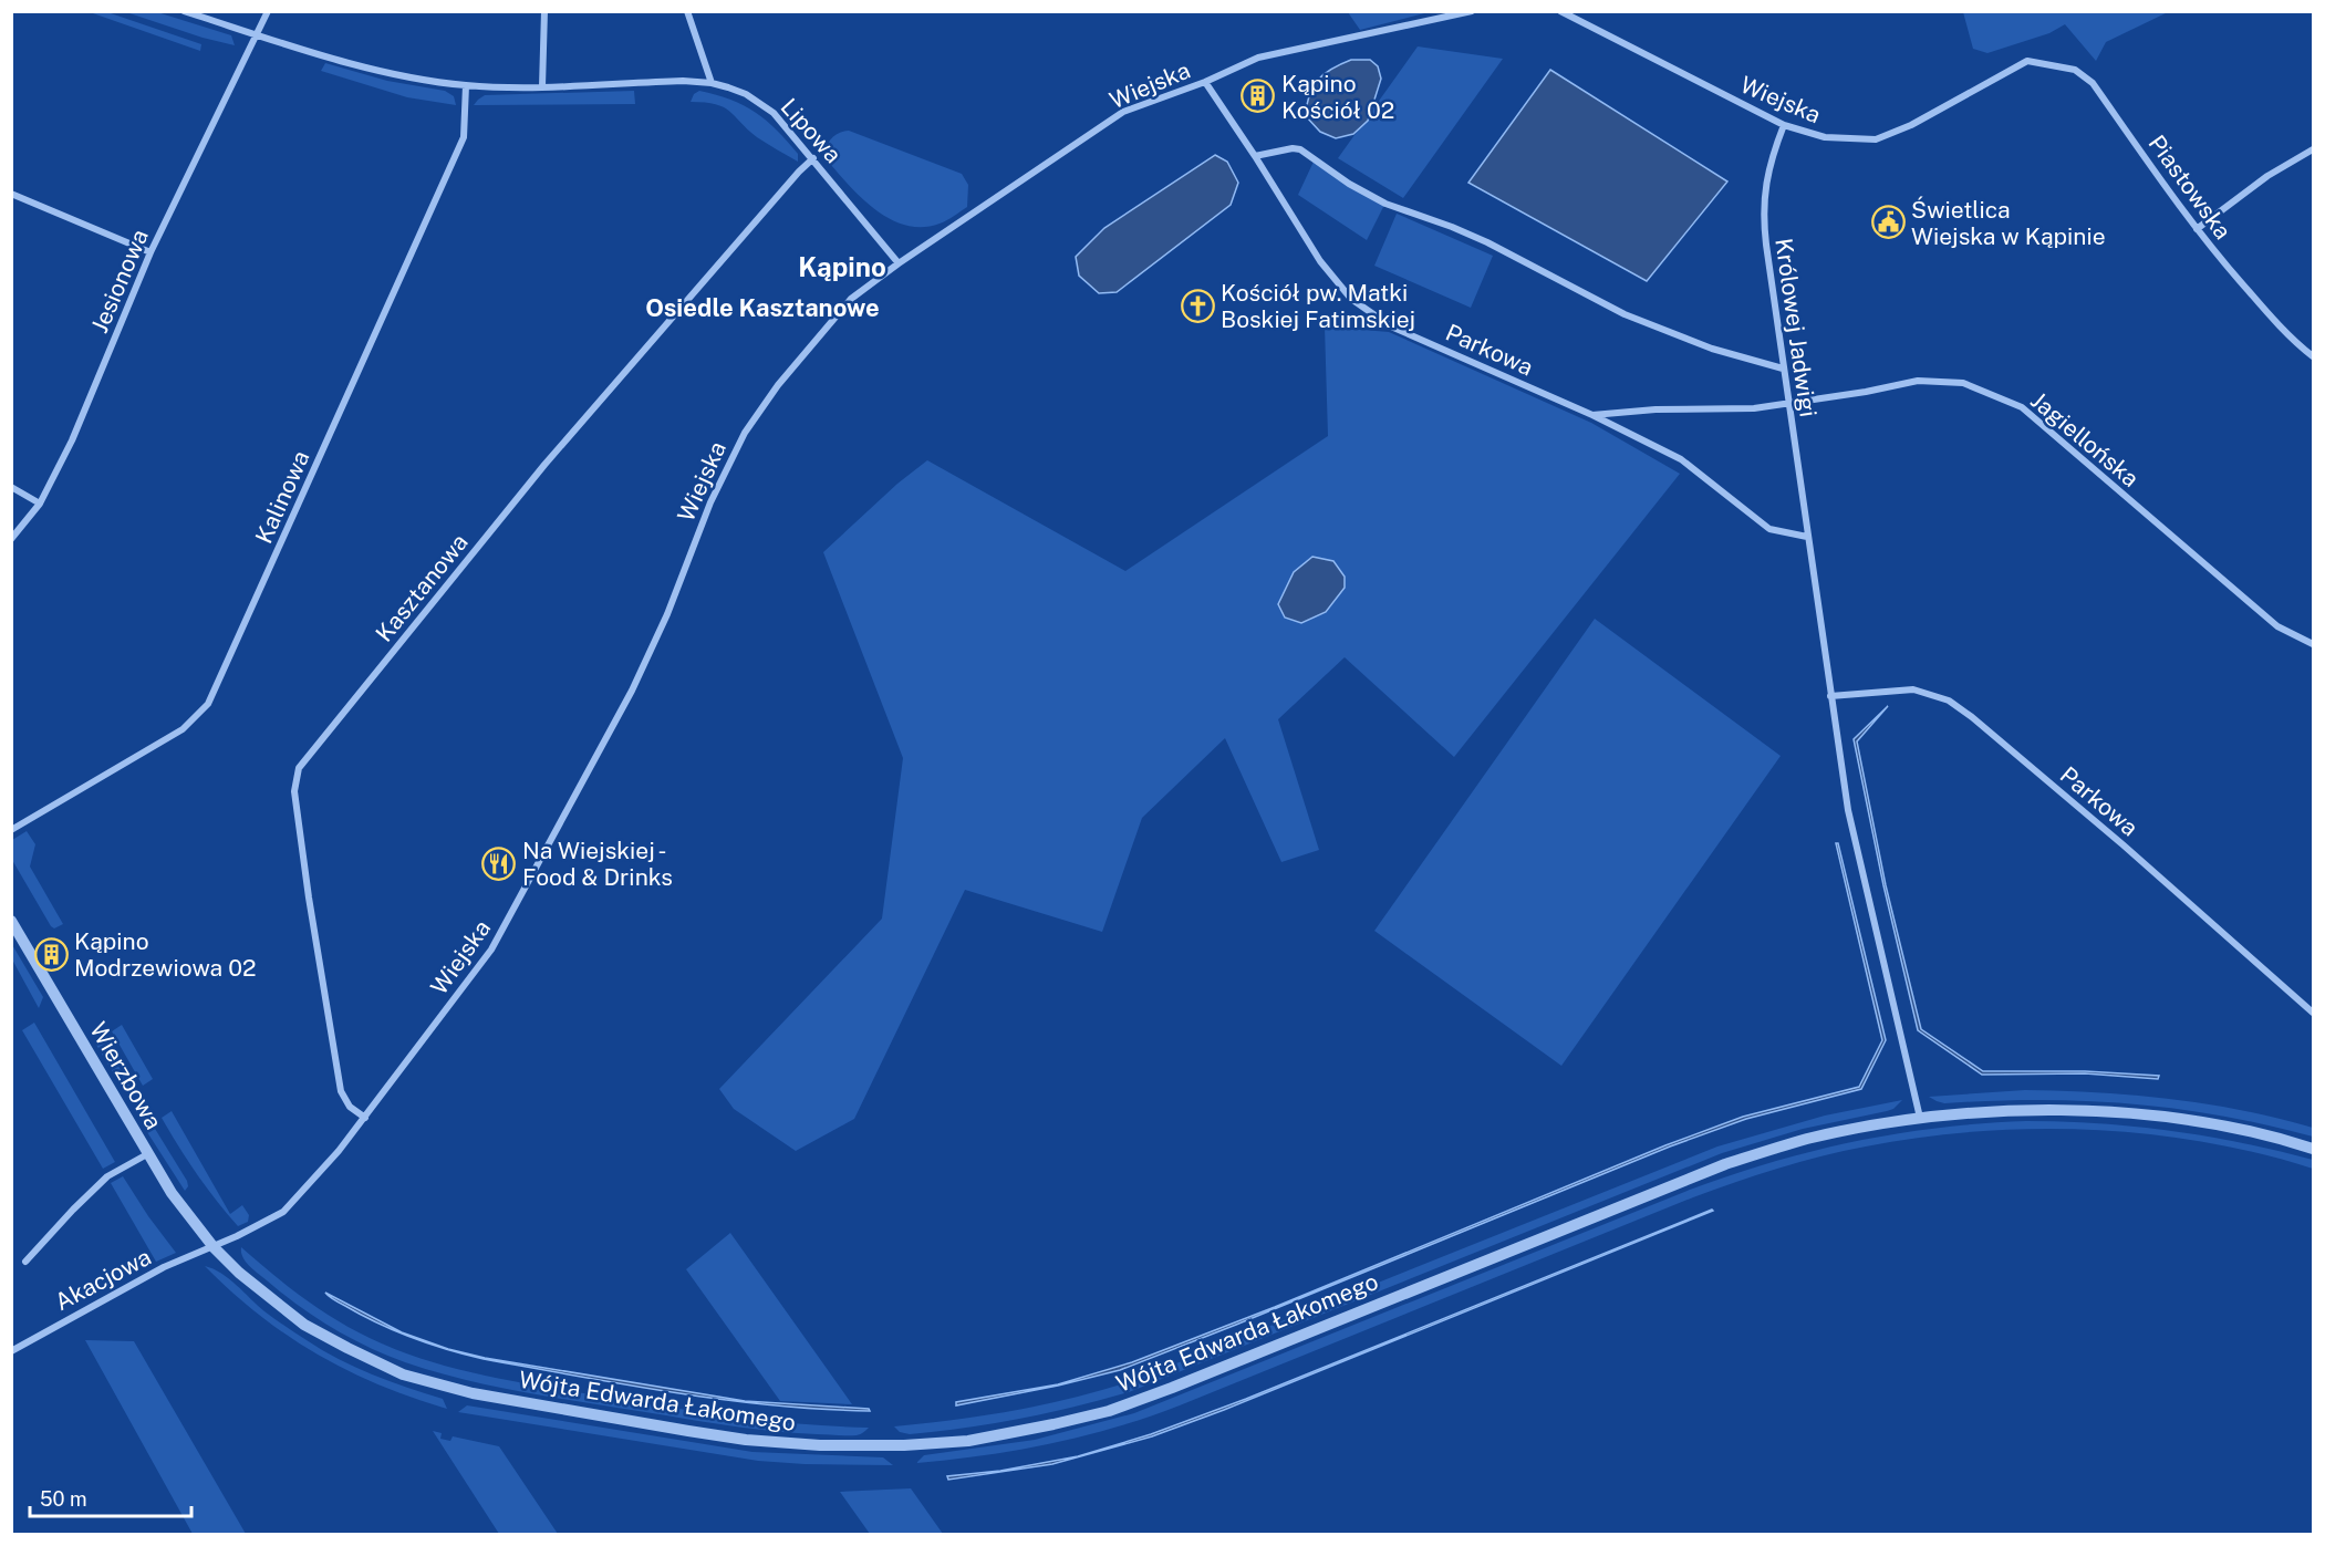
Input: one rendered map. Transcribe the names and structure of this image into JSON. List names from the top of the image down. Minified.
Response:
{"streets":{"street":["Wiejska","Lipowa","Piastowska","Jesionowa","Królowej Jadwigi","Parkowa","Jagiellońska","Kalinowa","Kasztanowa","Wierzbowa","Akacjowa","Wójta Edwarda Łakomego"]},"crossings":[["Wiejska","Lipowa"],["Wiejska","Piastowska"],["Wiejska","Królowej Jadwigi"],["Wiejska","Parkowa"],["Wiejska","Kasztanowa"],["Wiejska","Wierzbowa"],["Wiejska","Akacjowa"],["Wiejska","Wójta Edwarda Łakomego"],["Lipowa","Jesionowa"],["Lipowa","Kalinowa"],["Lipowa","Kasztanowa"],["Królowej Jadwigi","Parkowa"],["Królowej Jadwigi","Jagiellońska"],["Królowej Jadwigi","Wójta Edwarda Łakomego"],["Parkowa","Jagiellońska"],["Wierzbowa","Akacjowa"],["Wierzbowa","Wójta Edwarda Łakomego"],["Akacjowa","Wójta Edwarda Łakomego"]],"districts":["Kąpino","Osiedle Kasztanowe"],"places":{"building":["Kąpino Kościół 02","Kąpino Modrzewiowa 02"],"public building":["Świetlica Wiejska w Kąpinie"],"church":["Kościół pw. Matki Boskiej Fatimskiej"],"restaurant":["Na Wiejskiej - Food & Drinks"]},"scale_bar":"50 m"}
